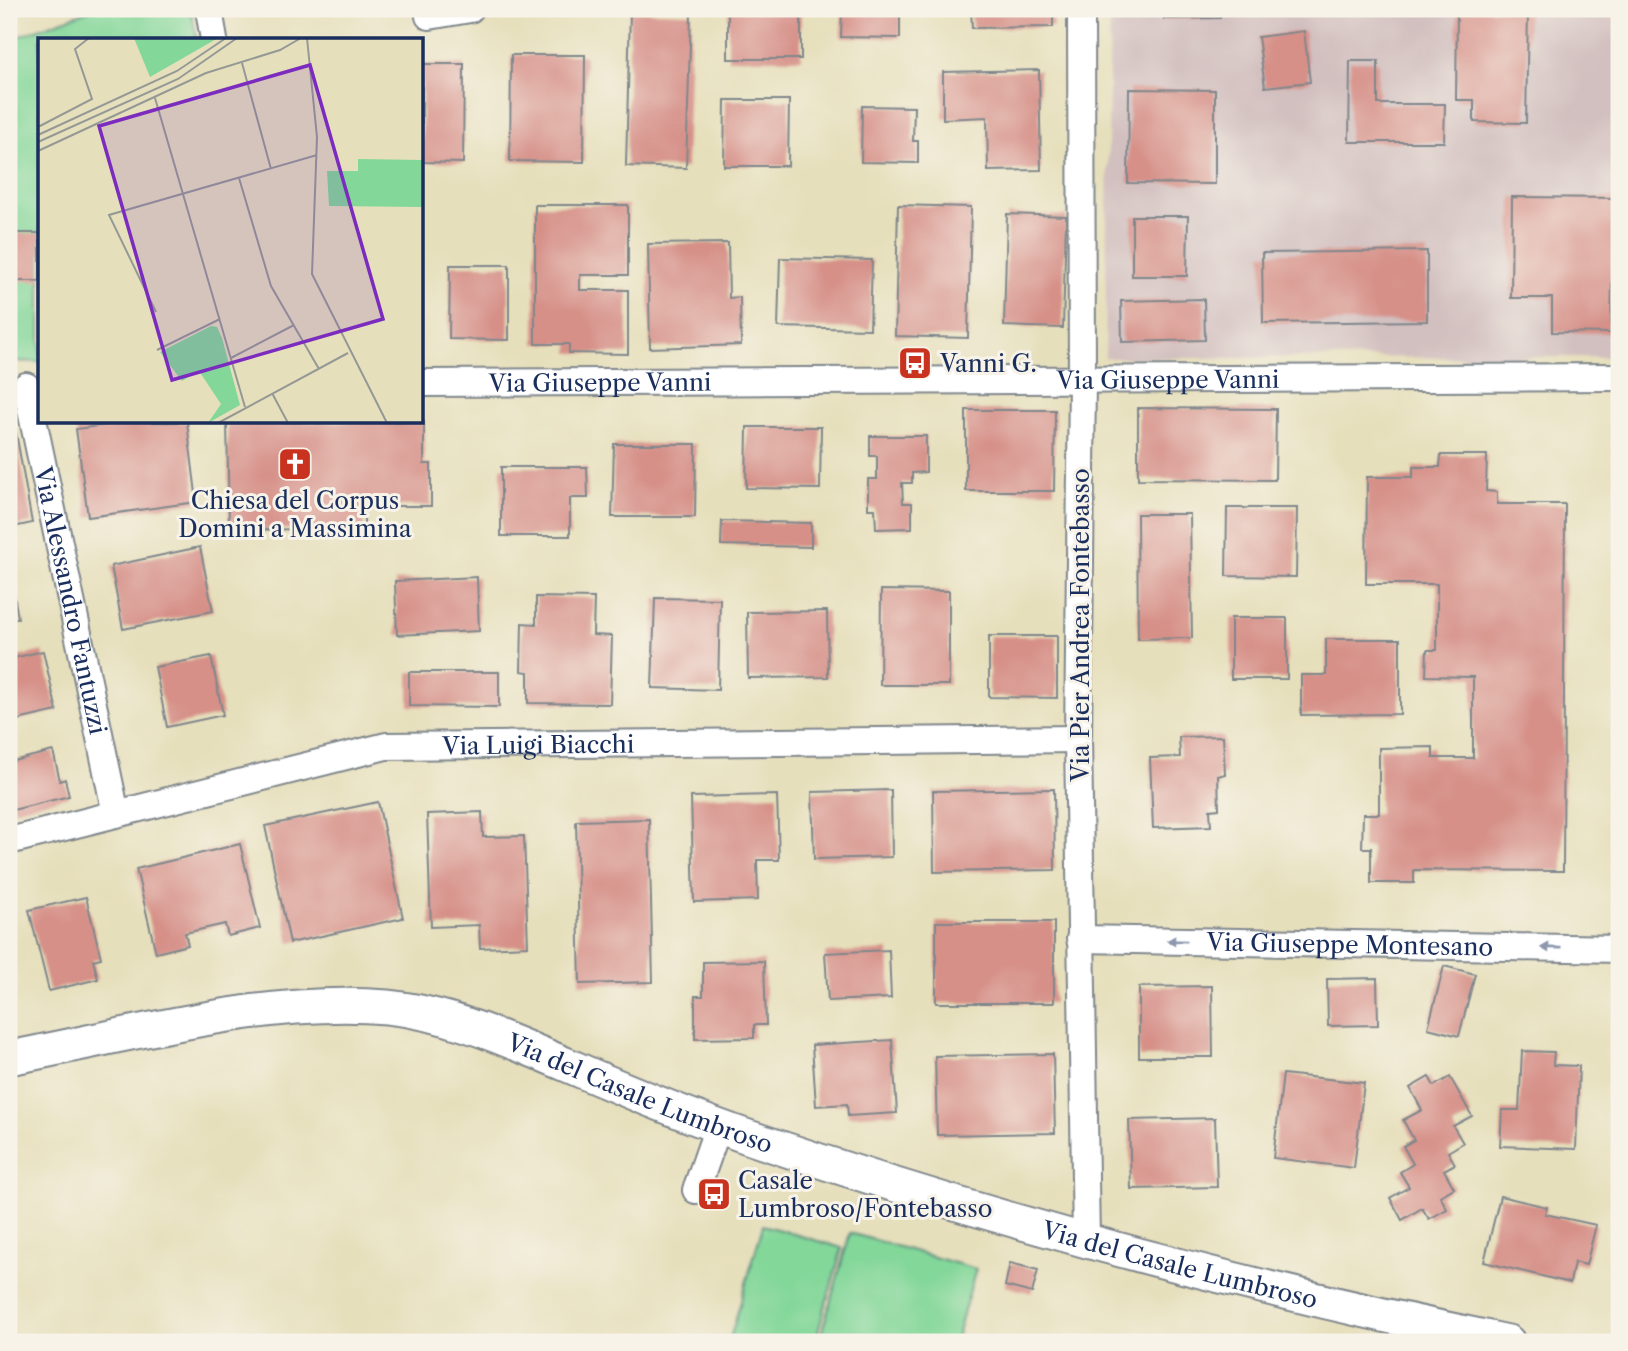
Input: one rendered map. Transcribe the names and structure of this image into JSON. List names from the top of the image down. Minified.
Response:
{"streets":{"street":["Via Giuseppe Vanni","Via Alessandro Fantuzzi","Via Pier Andrea Fontebasso","Via Luigi Biacchi","Via Giuseppe Montesano","Via del Casale Lumbroso"]},"crossings":[["Via Giuseppe Vanni","Via Pier Andrea Fontebasso"],["Via Alessandro Fantuzzi","Via Luigi Biacchi"],["Via Pier Andrea Fontebasso","Via Luigi Biacchi"],["Via Pier Andrea Fontebasso","Via Giuseppe Montesano"],["Via Pier Andrea Fontebasso","Via del Casale Lumbroso"]],"one_way":["Via Giuseppe Montesano"],"places":{"bus stop":["Vanni G.","Casale Lumbroso/Fontebasso"],"church":["Chiesa del Corpus Domini a Massimina"]}}
